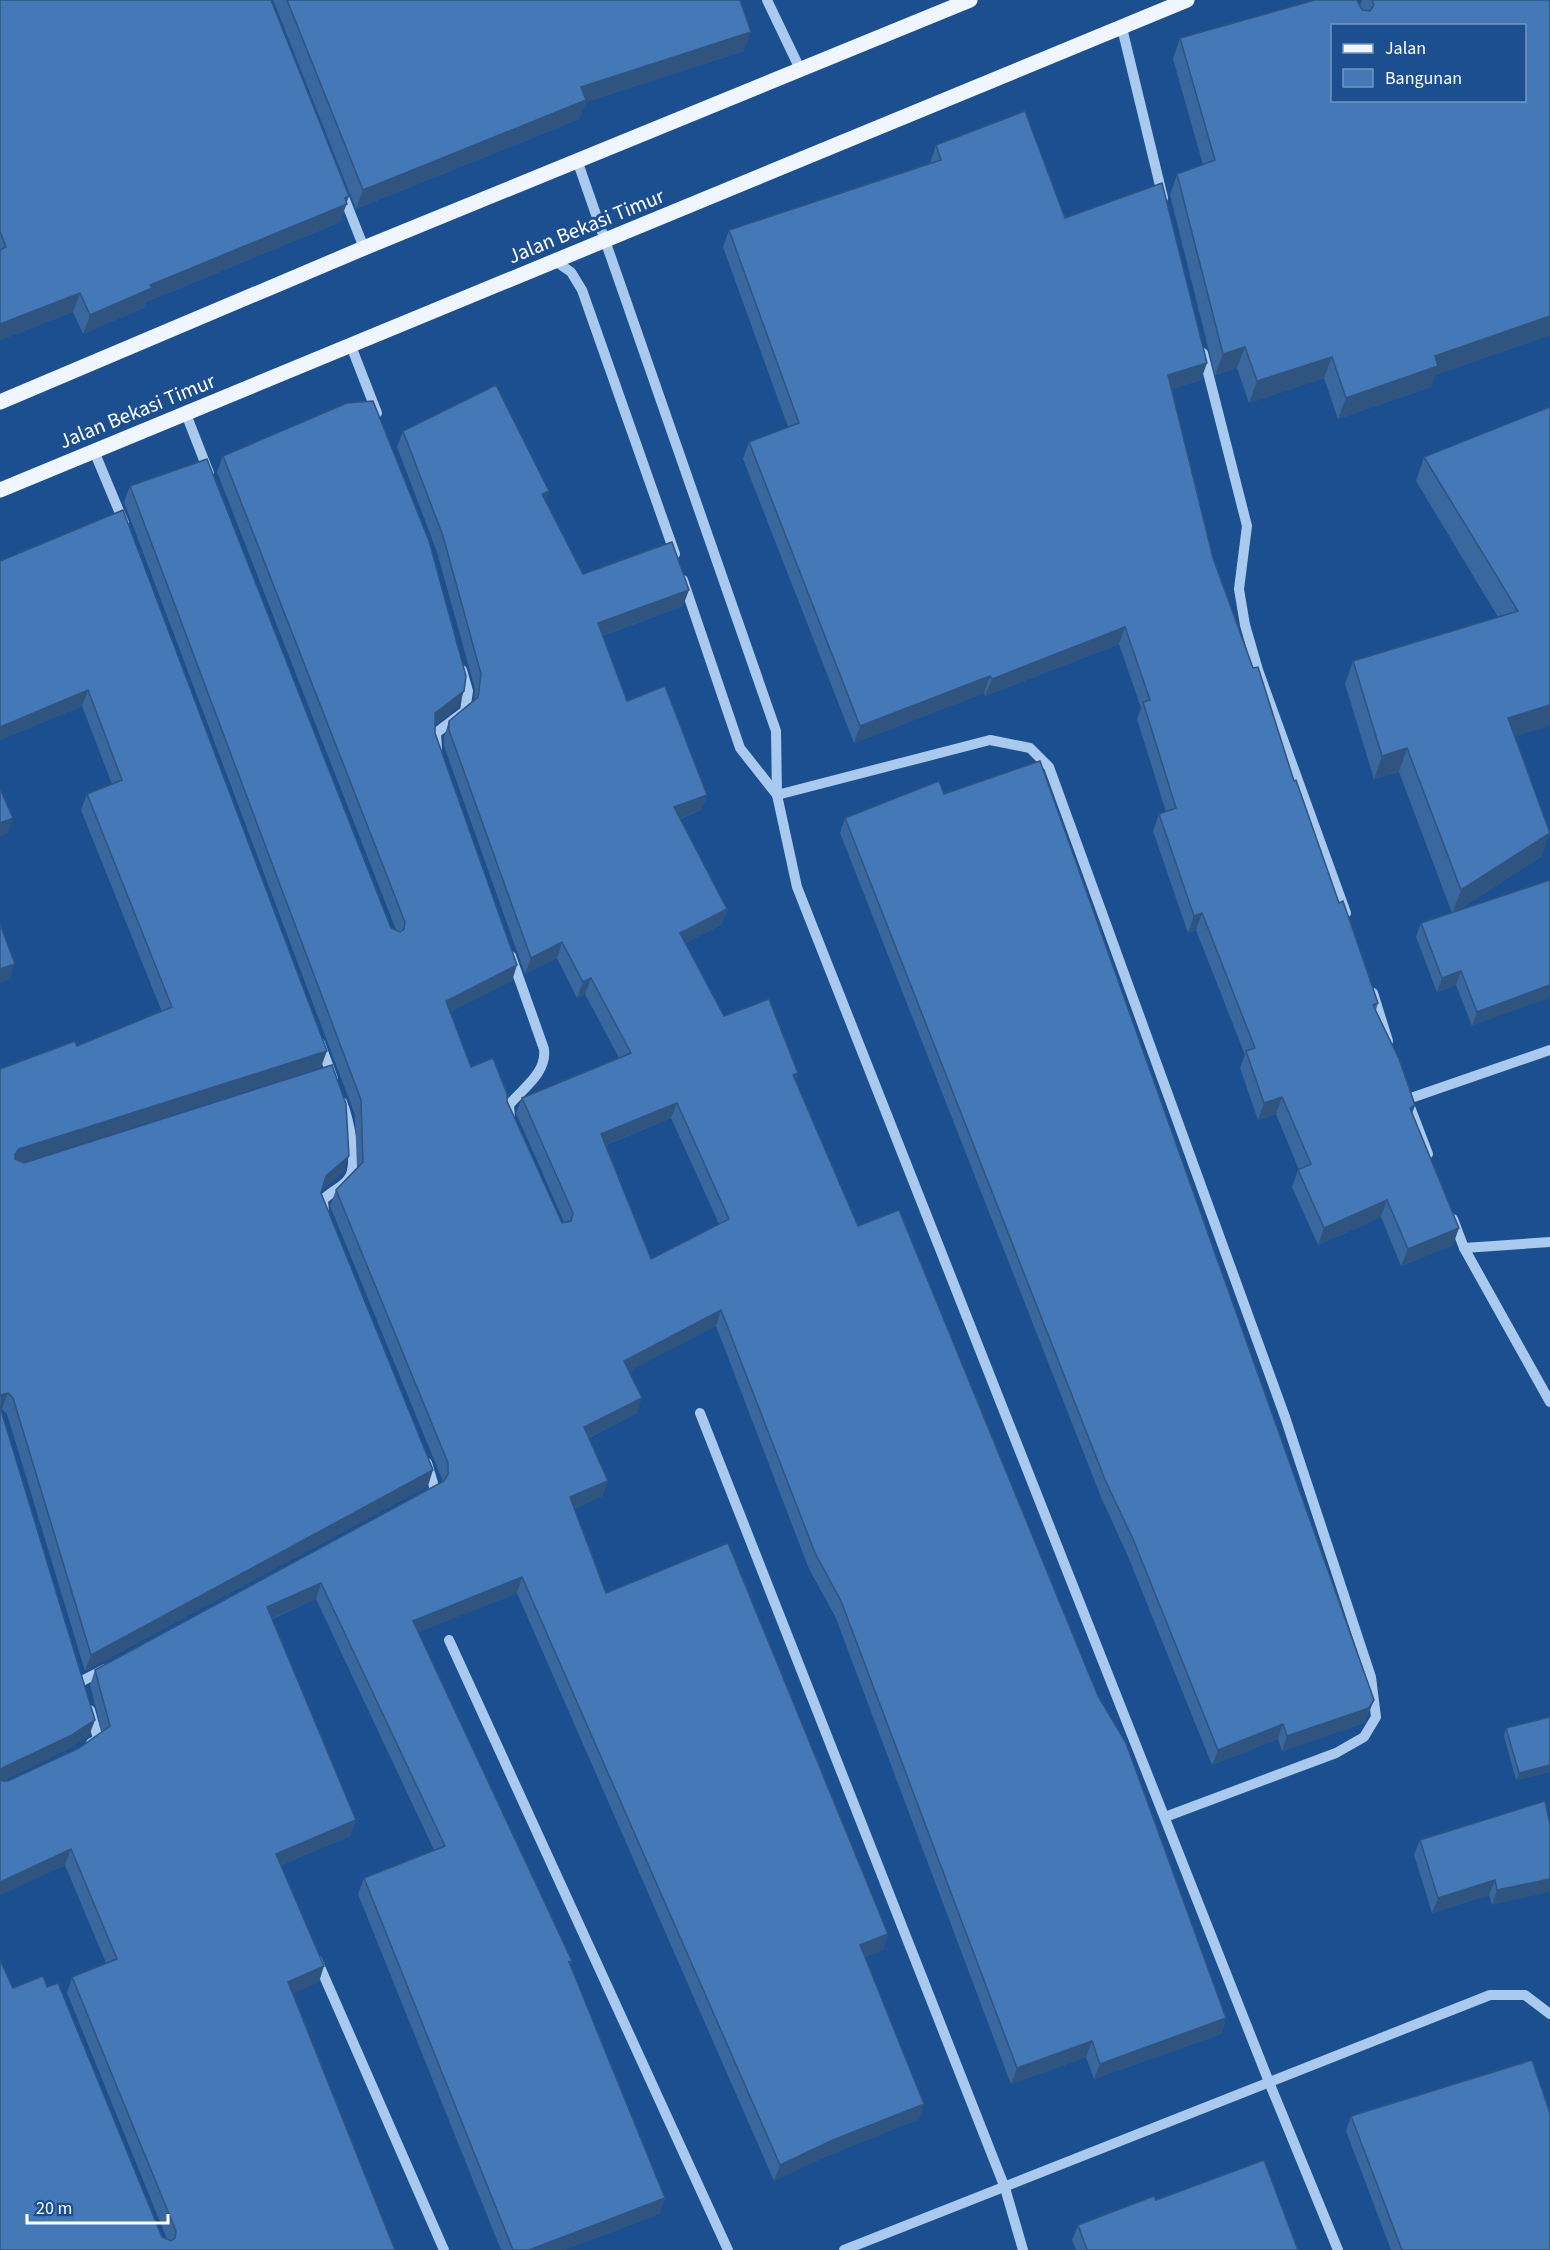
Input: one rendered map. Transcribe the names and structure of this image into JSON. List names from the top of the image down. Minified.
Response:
{"streets":{"main road":["Jalan Bekasi Timur"]},"legend":["Jalan","Bangunan"],"scale_bar":"20 m"}
